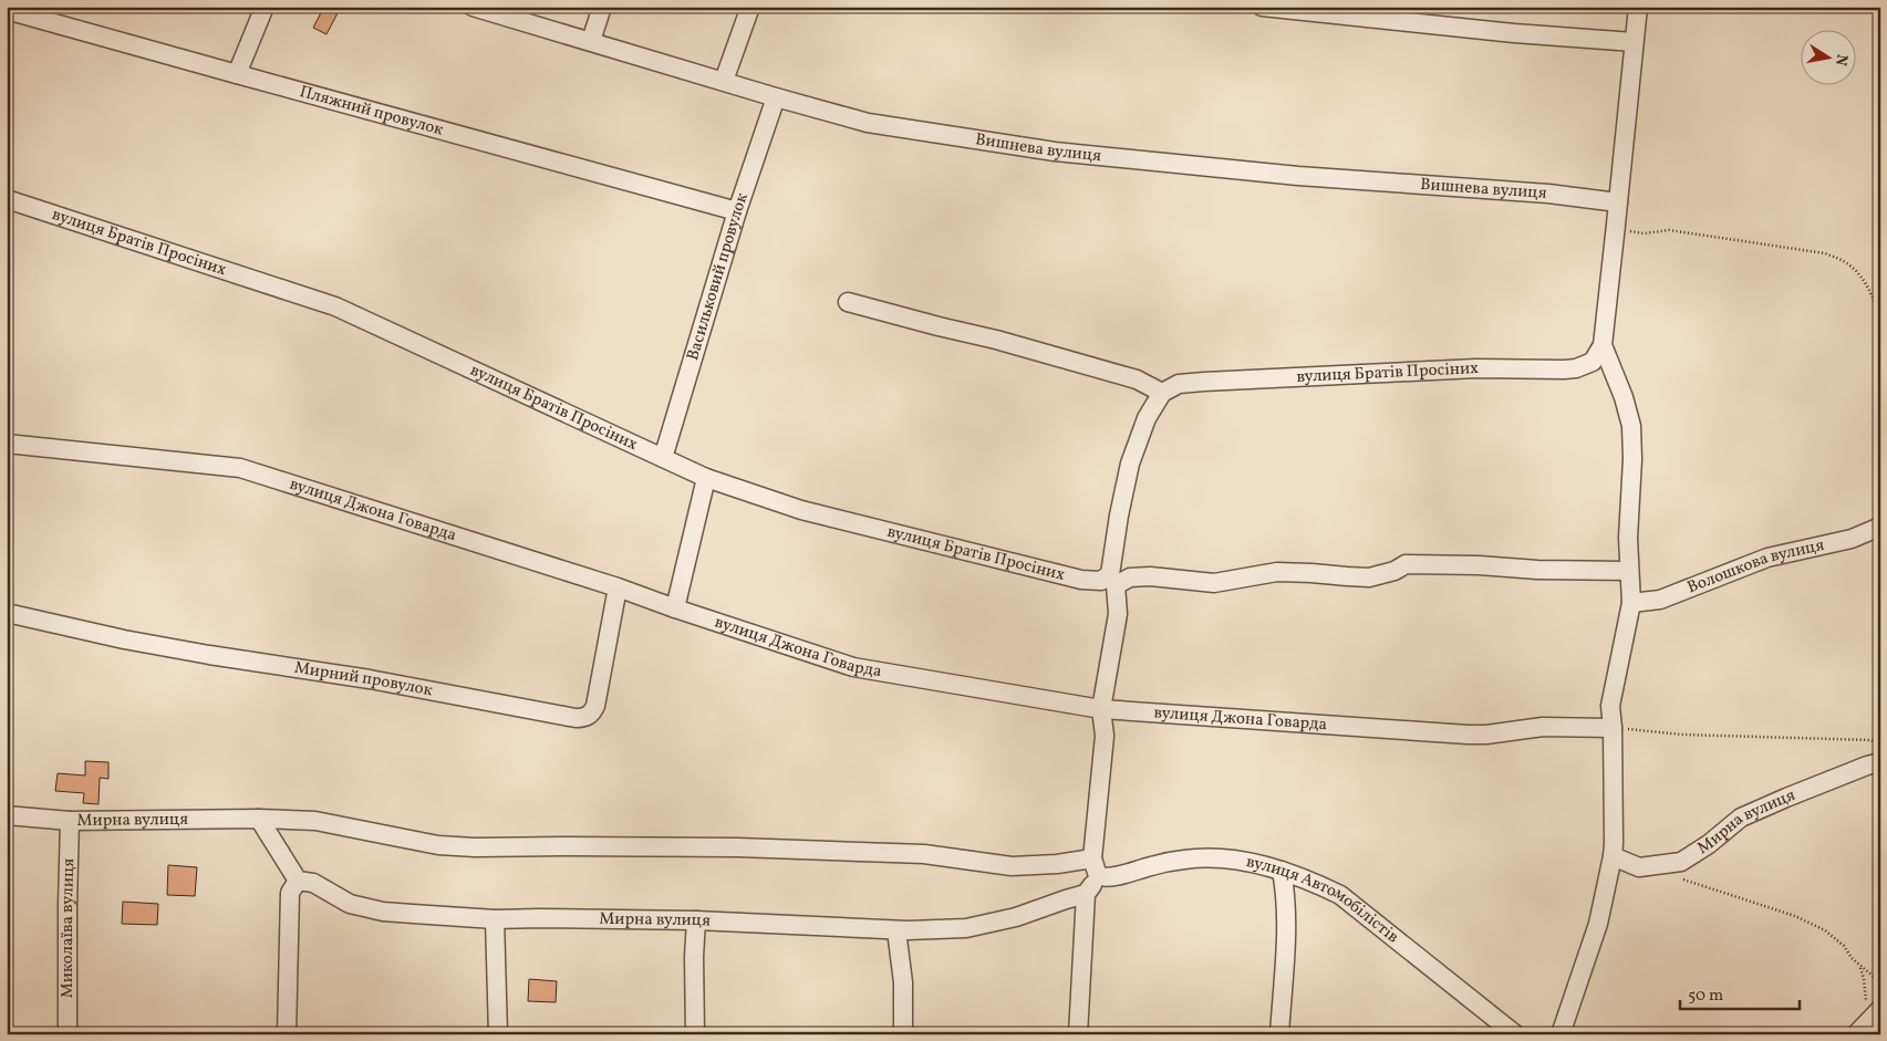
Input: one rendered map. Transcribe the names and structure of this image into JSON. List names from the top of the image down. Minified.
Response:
{"streets":{"street":["Пляжний провулок","Вишнева вулиця","вулиця Братів Просіних","Васильковий провулок","вулиця Джона Говарда","Волошкова вулиця","Мирний провулок","Мирна вулиця","вулиця Автомобілістів","Миколаїва вулиця"]},"crossings":[["Пляжний провулок","Васильковий провулок"],["Вишнева вулиця","Васильковий провулок"],["вулиця Братів Просіних","Васильковий провулок"],["вулиця Джона Говарда","Мирний провулок"],["Мирна вулиця","Миколаїва вулиця"]],"scale_bar":"50 m","north":"right"}
